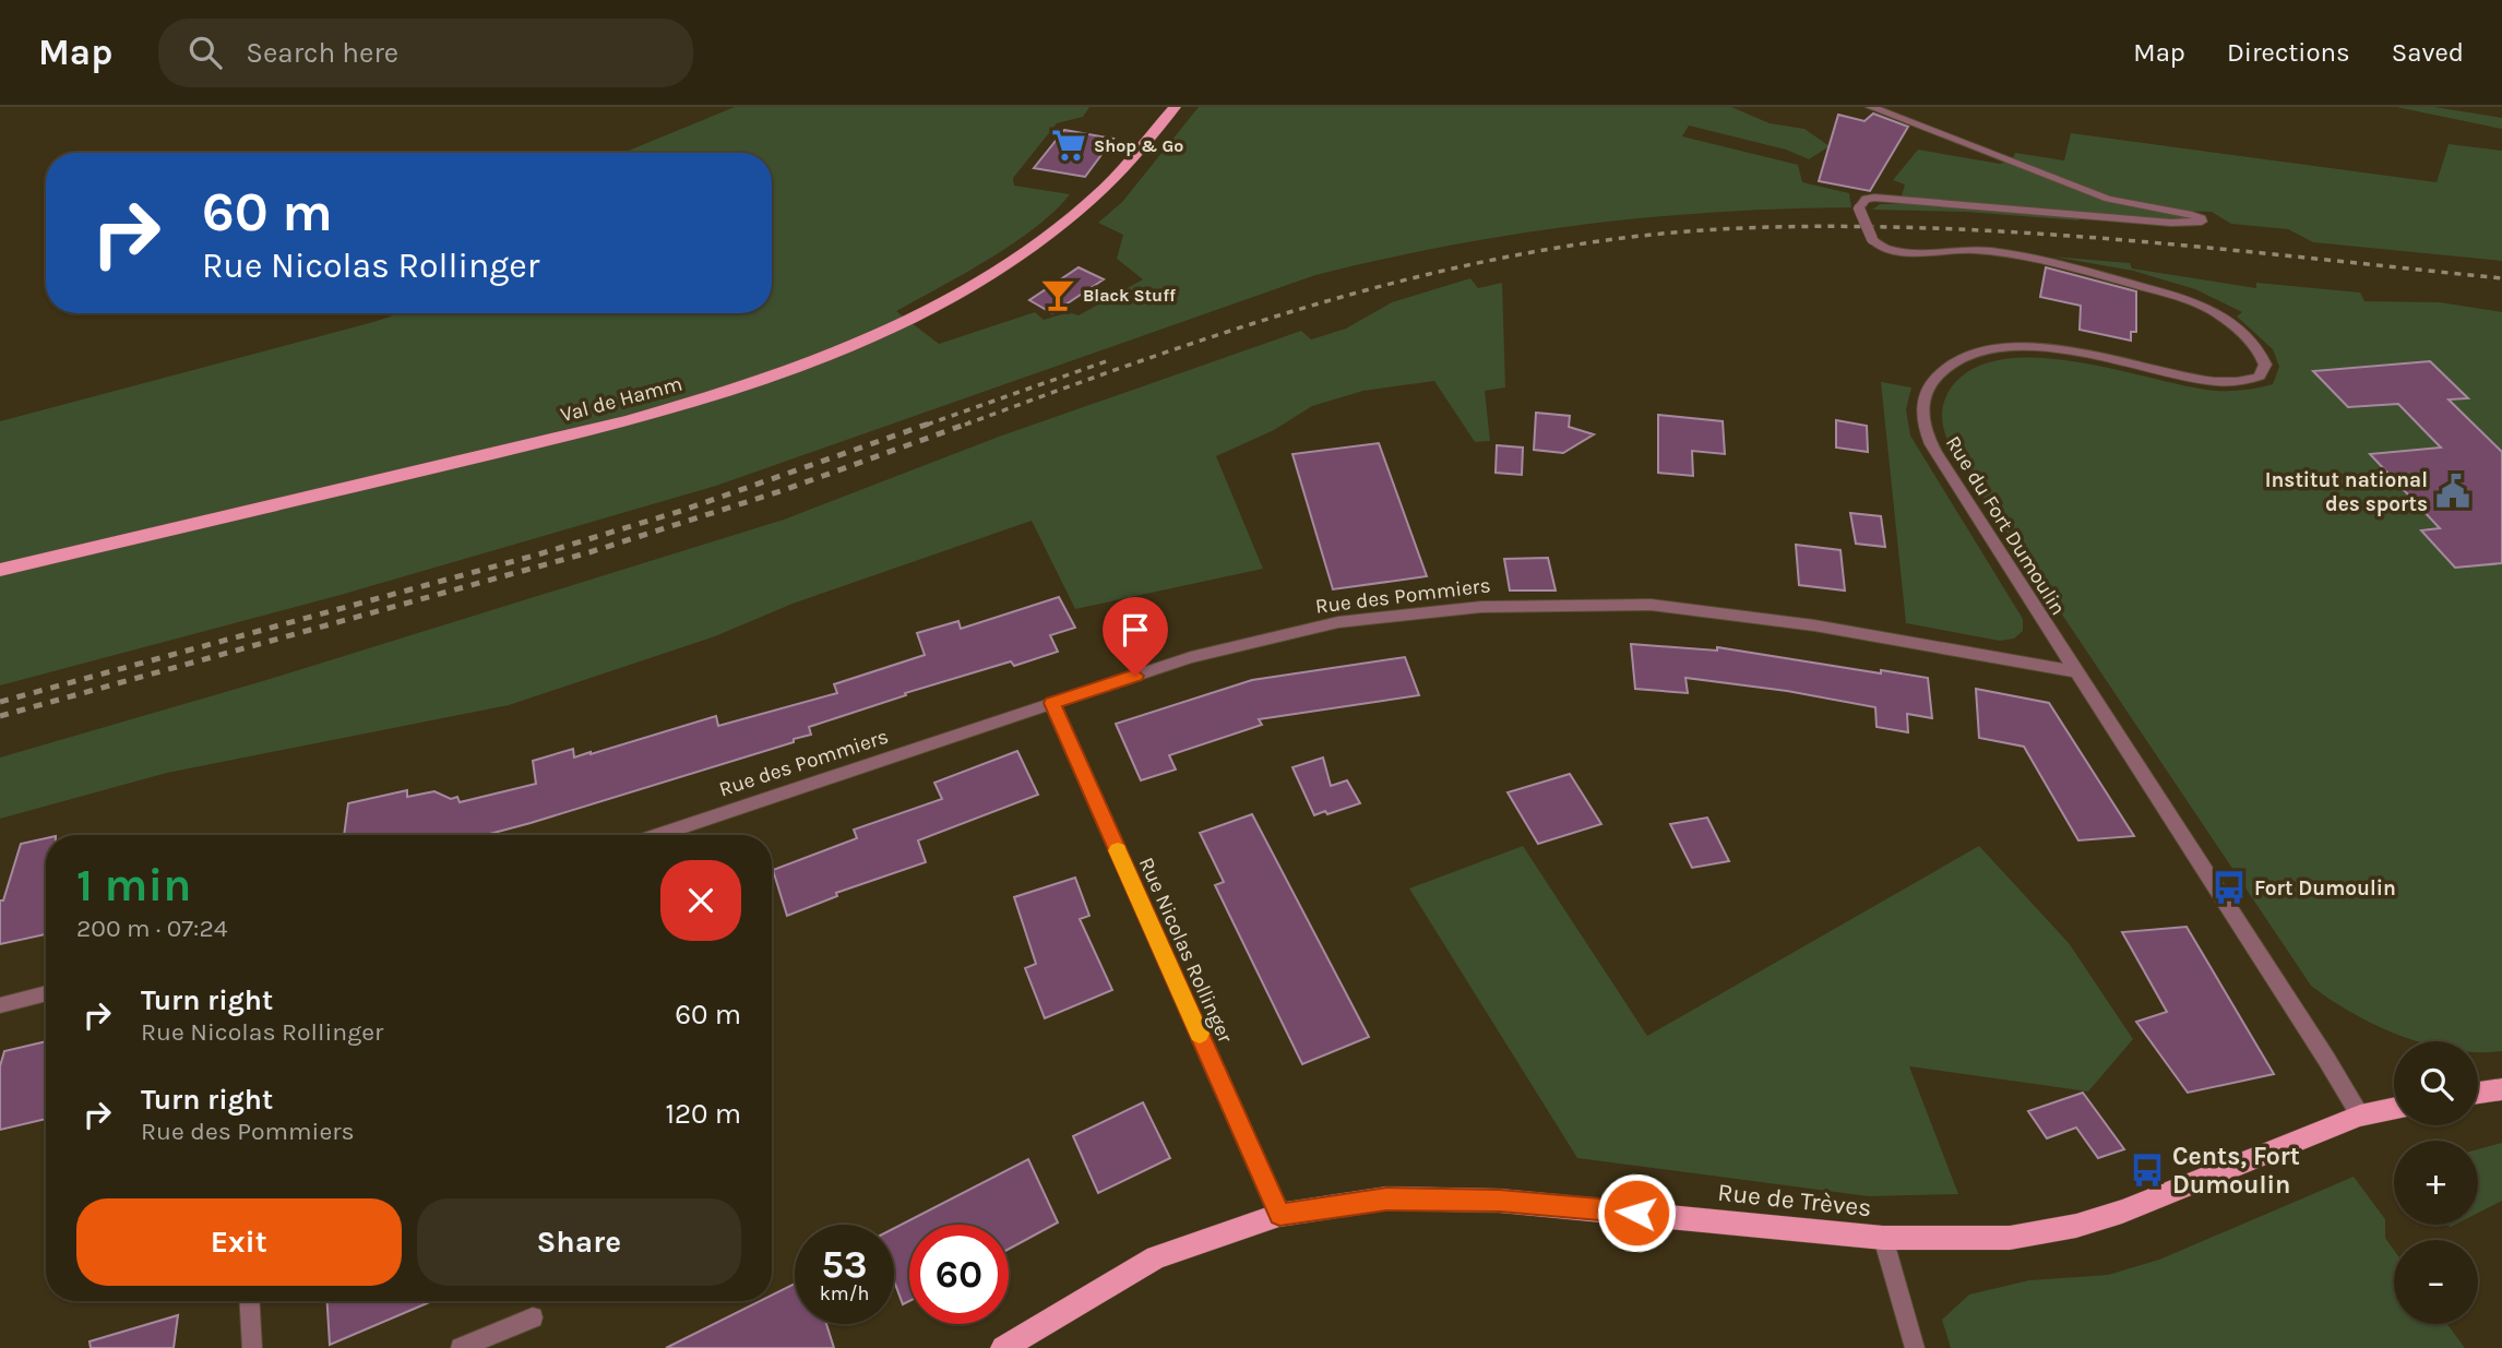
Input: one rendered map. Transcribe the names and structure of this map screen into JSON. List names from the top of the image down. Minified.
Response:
{"streets":{"main road":["Val de Hamm","Rue de Trèves"],"street":["Rue du Fort Dumoulin","Rue des Pommiers","Rue Nicolas Rollinger"]},"crossings":[["Rue du Fort Dumoulin","Rue des Pommiers"],["Rue du Fort Dumoulin","Rue de Trèves"],["Rue des Pommiers","Rue Nicolas Rollinger"],["Rue Nicolas Rollinger","Rue de Trèves"]],"places":{"supermarket":["Shop & Go"],"bar":["Black Stuff"],"public building":["Institut national des sports"],"bus stop":["Fort Dumoulin","Cents, Fort Dumoulin"]},"page":{"header":"Map","search":"Search here","nav":["Map","Directions","Saved"],"turn":["60 m","Rue Nicolas Rollinger"],"heading":["1 min","200 m · 07:24"],"list":[{"name":"Turn right","note":"Rue Nicolas Rollinger","value":"60 m"},{"name":"Turn right","note":"Rue des Pommiers","value":"120 m"}],"map_buttons":["+","−"],"buttons":["Exit","Share"],"speed":"53 km/h","limit":"60"}}
